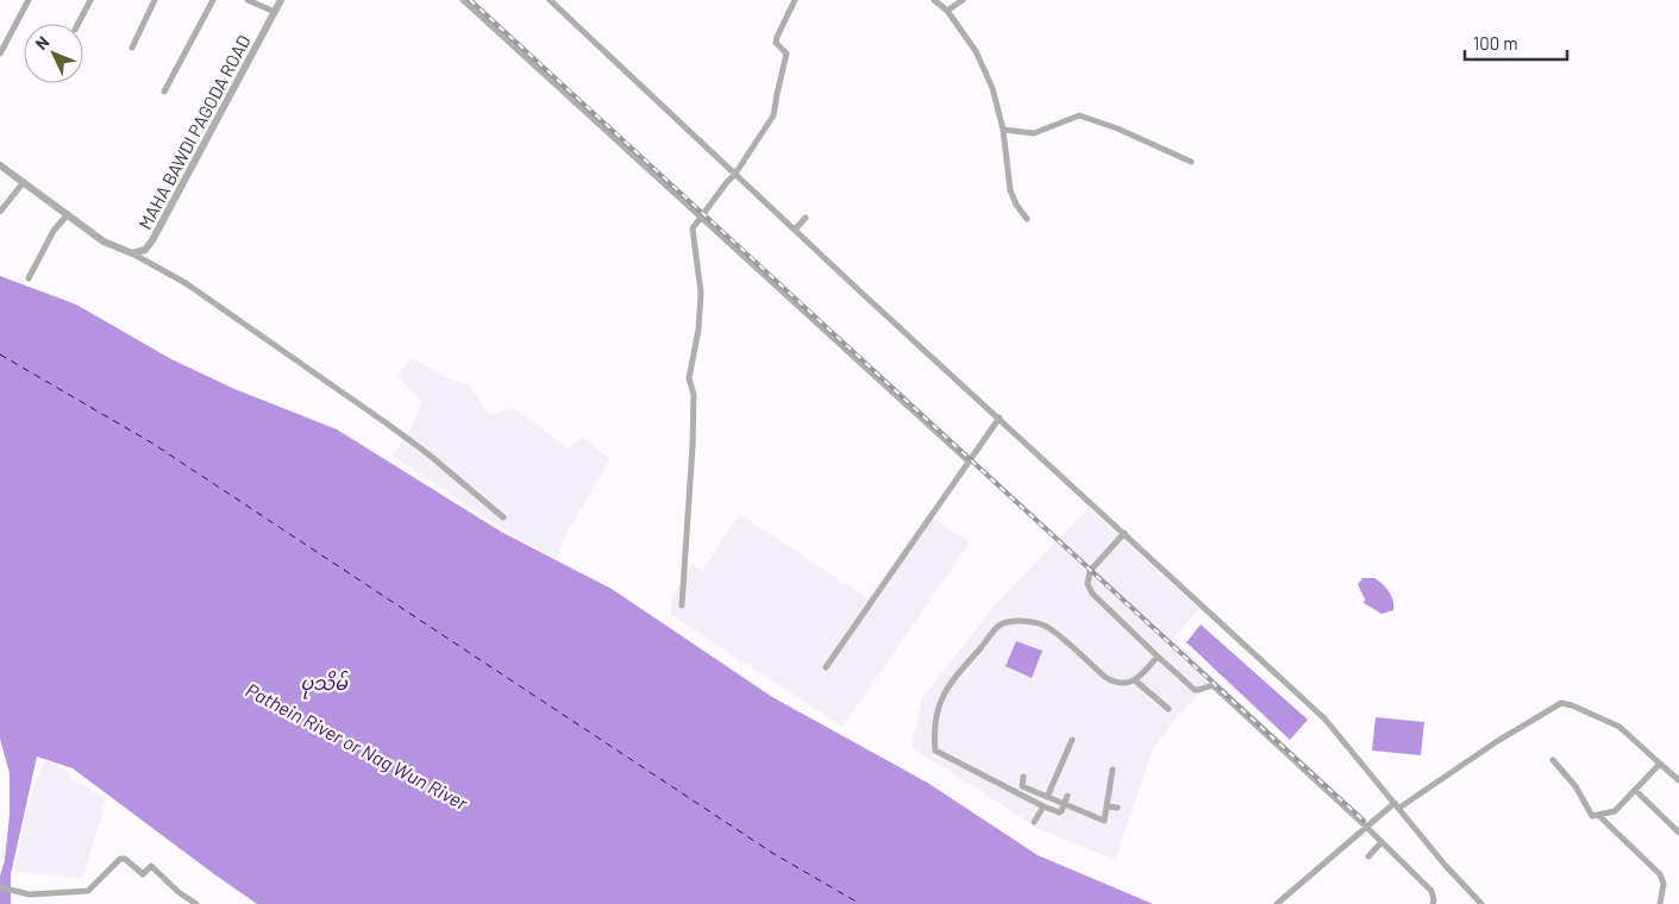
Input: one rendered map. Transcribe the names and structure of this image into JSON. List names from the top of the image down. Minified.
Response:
{"streets":{"street":["MAHA BAWDI PAGODA ROAD"]},"water":["ပုသိမ်","Pathein River or Nag Wun River"],"scale_bar":"100 m","north":"top left"}
